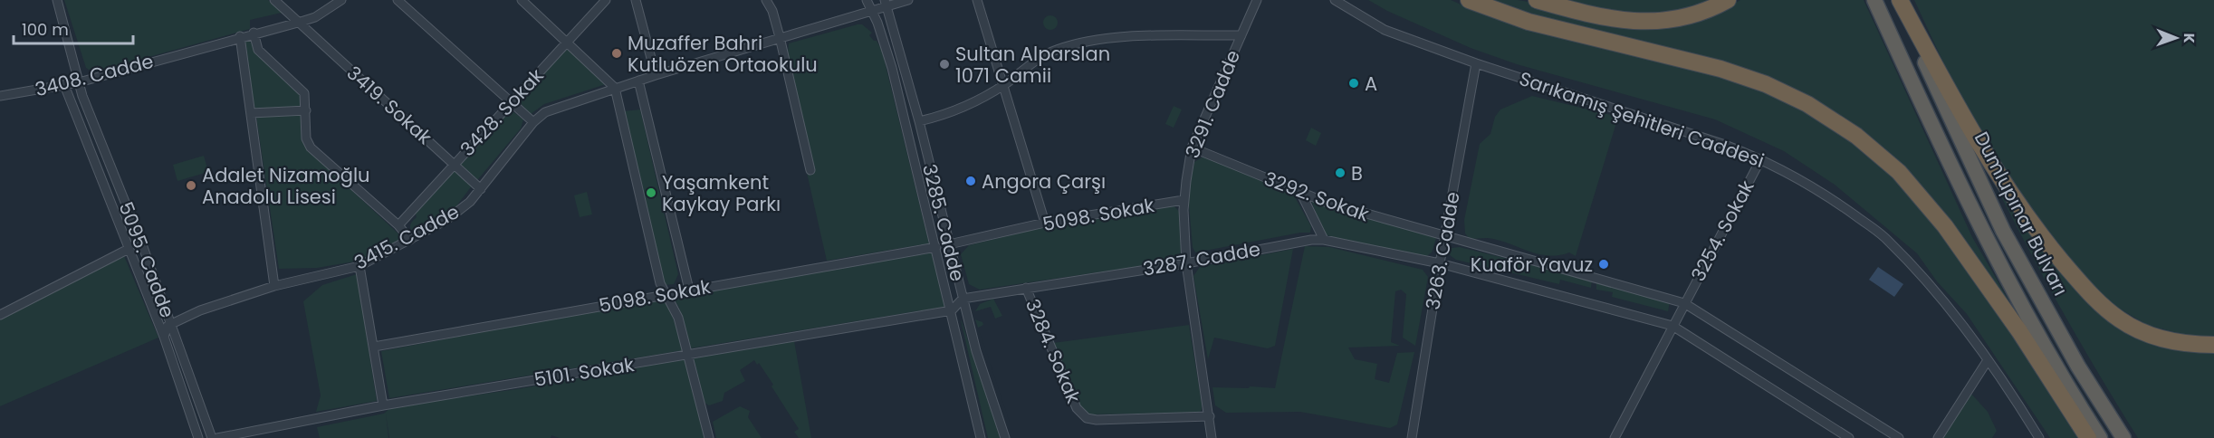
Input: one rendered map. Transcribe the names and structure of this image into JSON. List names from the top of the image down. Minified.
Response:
{"streets":{"highway":["Dumlupınar Bulvarı"],"street":["3408. Cadde","3291. Cadde","3419. Sokak","3428. Sokak","Sarıkamış Şehitleri Caddesi","3292. Sokak","5098. Sokak","3285. Cadde","3254. Sokak","3415. Cadde","3263. Cadde","3287. Cadde","5095. Cadde","3284. Sokak","5101. Sokak"]},"crossings":[["3408. Cadde","3419. Sokak"],["3408. Cadde","5095. Cadde"],["3291. Cadde","3292. Sokak"],["3291. Cadde","5098. Sokak"],["3291. Cadde","3287. Cadde"],["3291. Cadde","3284. Sokak"],["3419. Sokak","3428. Sokak"],["3419. Sokak","3415. Cadde"],["Sarıkamış Şehitleri Caddesi","3254. Sokak"],["Sarıkamış Şehitleri Caddesi","3263. Cadde"],["3292. Sokak","3254. Sokak"],["3292. Sokak","3263. Cadde"],["5098. Sokak","3285. Cadde"],["3285. Cadde","3415. Cadde"],["3285. Cadde","3287. Cadde"],["3285. Cadde","5101. Sokak"],["3254. Sokak","3287. Cadde"],["3415. Cadde","5095. Cadde"],["3263. Cadde","3287. Cadde"],["3287. Cadde","3284. Sokak"]],"places":["Muzaffer Bahri Kutluözen Ortaokulu","Sultan Alparslan 1071 Camii","A","B","Angora Çarşı","Adalet Nizamoğlu Anadolu Lisesi","Yaşamkent Kaykay Parkı","Kuaför Yavuz"],"scale_bar":"100 m","north":"right"}
